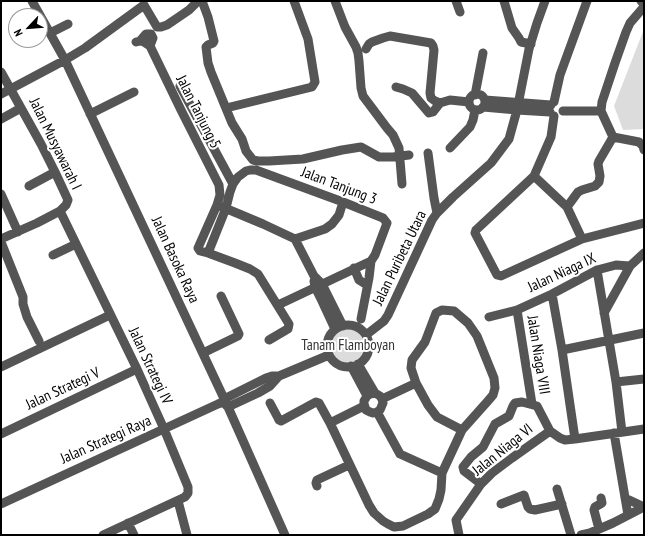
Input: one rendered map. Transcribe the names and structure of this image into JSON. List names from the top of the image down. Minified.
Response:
{"streets":{"street":["Jalan Tanjung 5","Jalan Musyawarah I","Jalan Tanjung 3","Jalan Puribeta Utara","Jalan Basoka Raya","Jalan Niaga IX","Jalan Niaga VIII","Jalan Strategi IV","Jalan Strategi V","Jalan Strategi Raya","Jalan Niaga VI"]},"crossings":[["Jalan Tanjung 5","Jalan Tanjung 3"],["Jalan Musyawarah I","Jalan Strategi IV"],["Jalan Basoka Raya","Jalan Strategi Raya"],["Jalan Niaga IX","Jalan Niaga VIII"],["Jalan Strategi IV","Jalan Strategi V"],["Jalan Strategi IV","Jalan Strategi Raya"]],"parks":["Tanam Flamboyan"],"north":"bottom left"}
